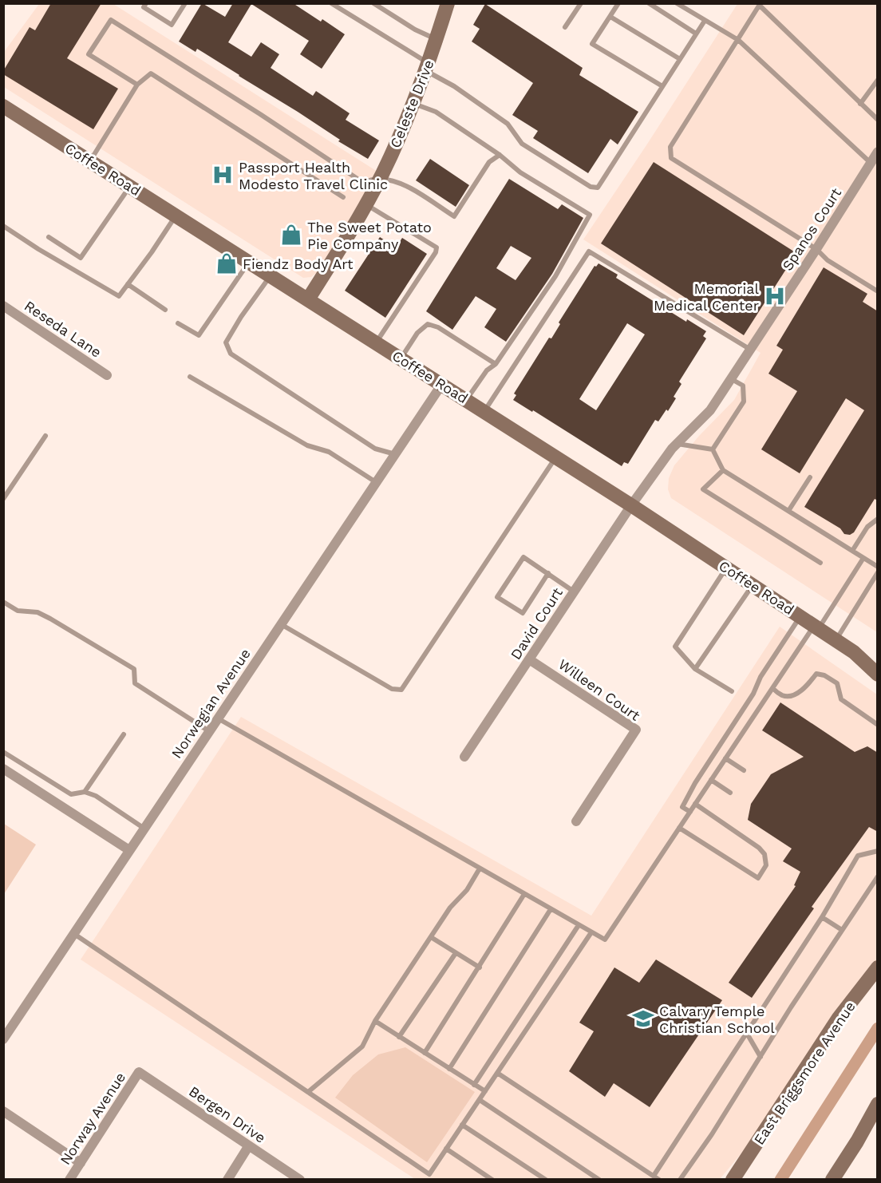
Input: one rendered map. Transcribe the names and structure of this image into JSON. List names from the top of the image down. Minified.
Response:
{"streets":{"main road":["Celeste Drive","Coffee Road","East Briggsmore Avenue"],"street":["Spanos Court","Reseda Lane","David Court","Willeen Court","Norwegian Avenue","Bergen Drive","Norway Avenue"]},"crossings":[["Celeste Drive","Coffee Road"],["Coffee Road","Spanos Court"],["Coffee Road","David Court"],["Coffee Road","Norwegian Avenue"],["Spanos Court","David Court"],["David Court","Willeen Court"],["Bergen Drive","Norway Avenue"]],"places":{"hospital":["Passport Health Modesto Travel Clinic","Memorial Medical Center"],"shop":["The Sweet Potato Pie Company","Fiendz Body Art"],"school or university":["Calvary Temple Christian School"]}}
